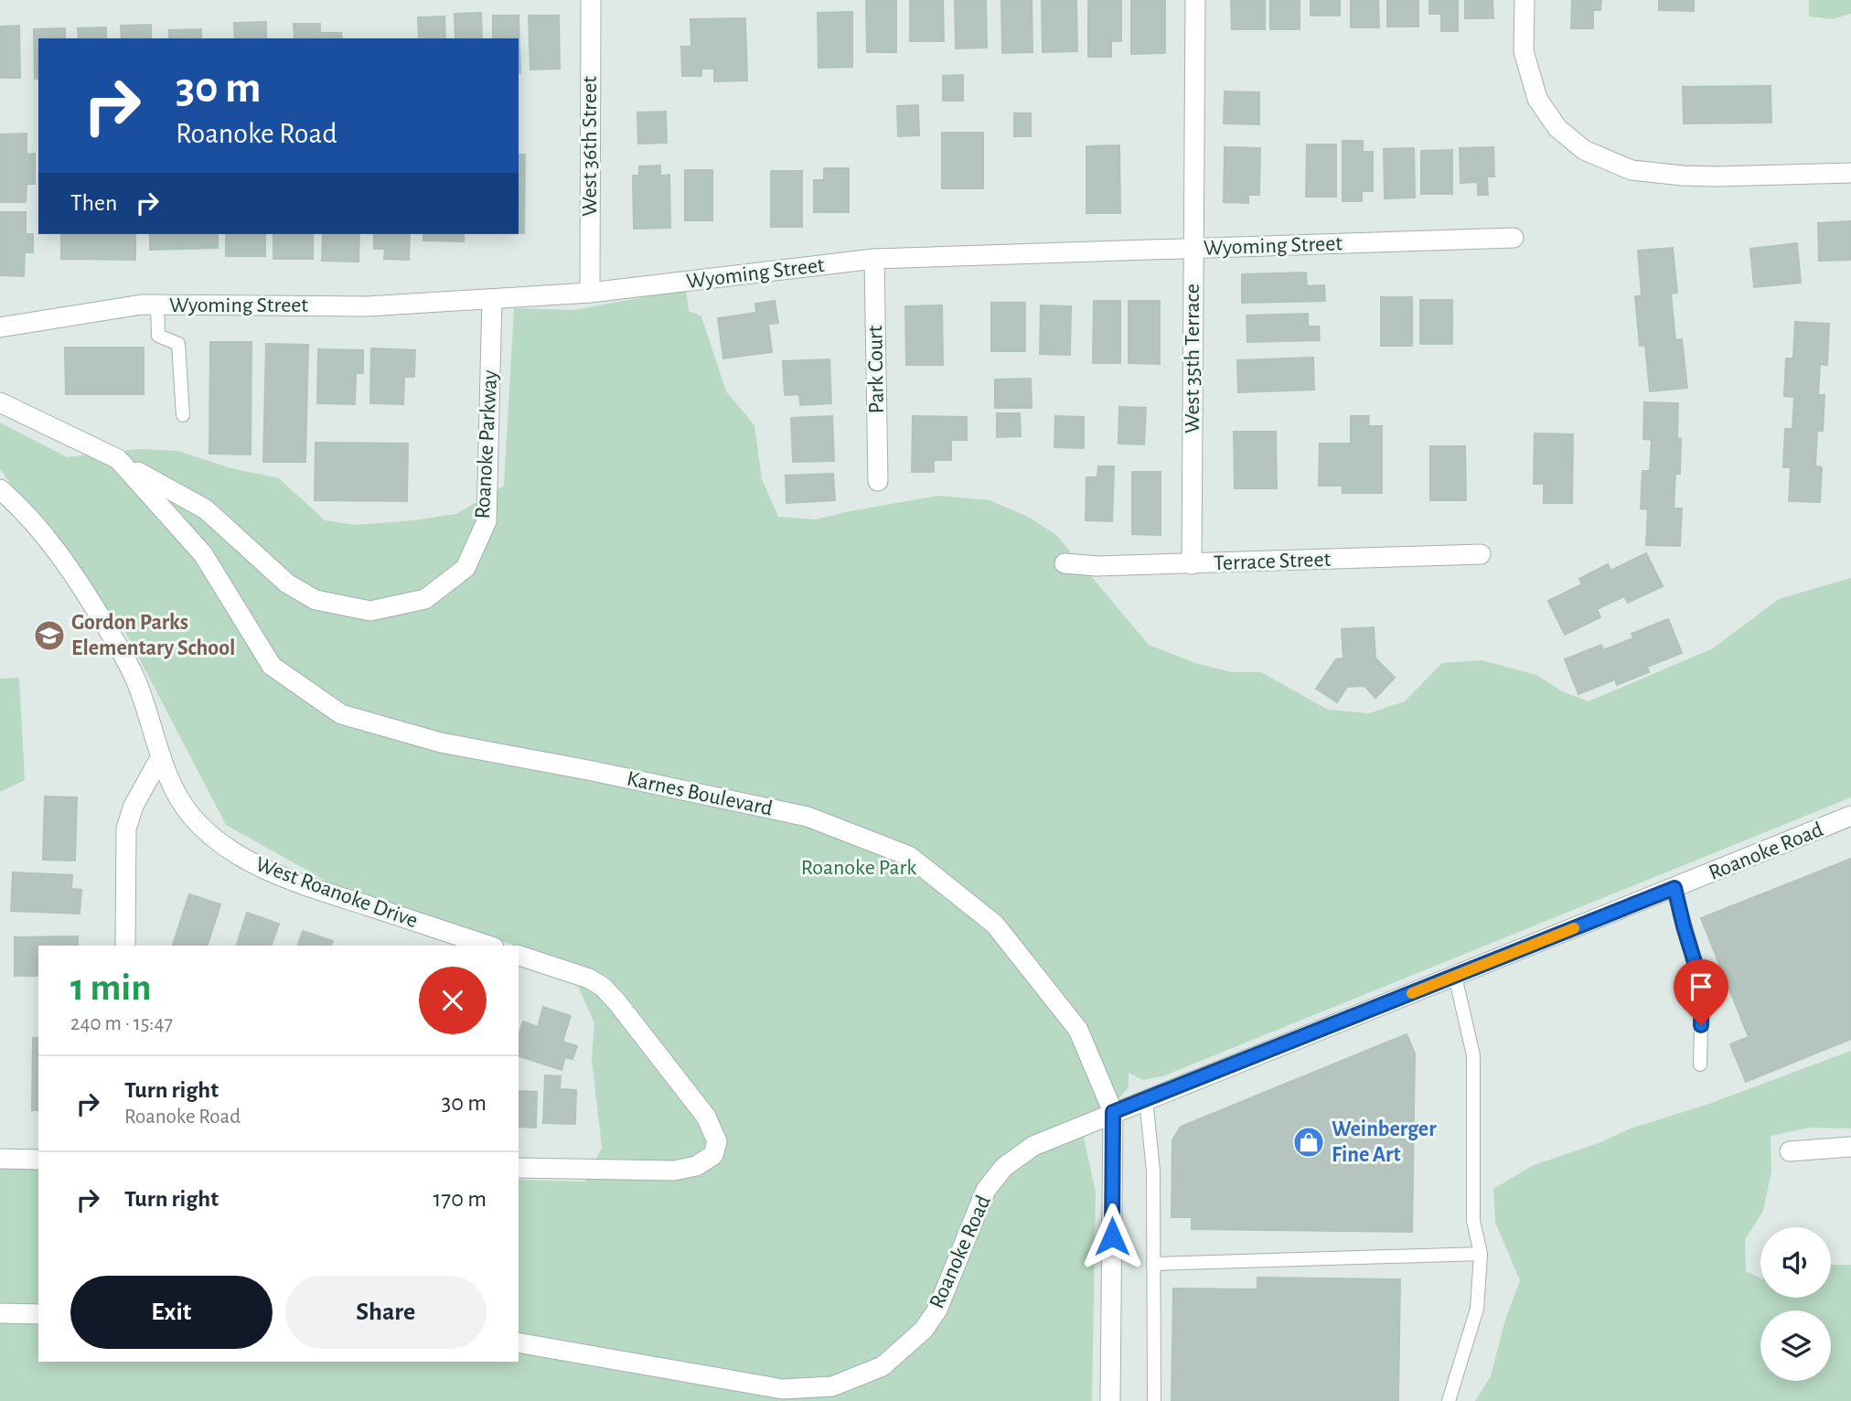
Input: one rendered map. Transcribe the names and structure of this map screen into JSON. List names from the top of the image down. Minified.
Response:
{"streets":{"street":["West 36th Street","Wyoming Street","West 35th Terrace","Park Court","Roanoke Parkway","Terrace Street","Karnes Boulevard","Roanoke Road","West Roanoke Drive"]},"crossings":[["West 36th Street","Wyoming Street"],["Wyoming Street","West 35th Terrace"],["Wyoming Street","Park Court"],["Wyoming Street","Roanoke Parkway"],["West 35th Terrace","Terrace Street"],["Roanoke Parkway","Karnes Boulevard"],["Karnes Boulevard","Roanoke Road"]],"parks":["Roanoke Park"],"places":{"school or university":["Gordon Parks Elementary School"],"shop":["Weinberger Fine Art"]},"page":{"turn":["30 m","Roanoke Road"],"then":"Then","heading":["1 min","240 m · 15:47"],"list":[{"name":"Turn right","note":"Roanoke Road","value":"30 m"},{"name":"Turn right","value":"170 m"}],"buttons":["Exit","Share"]}}
